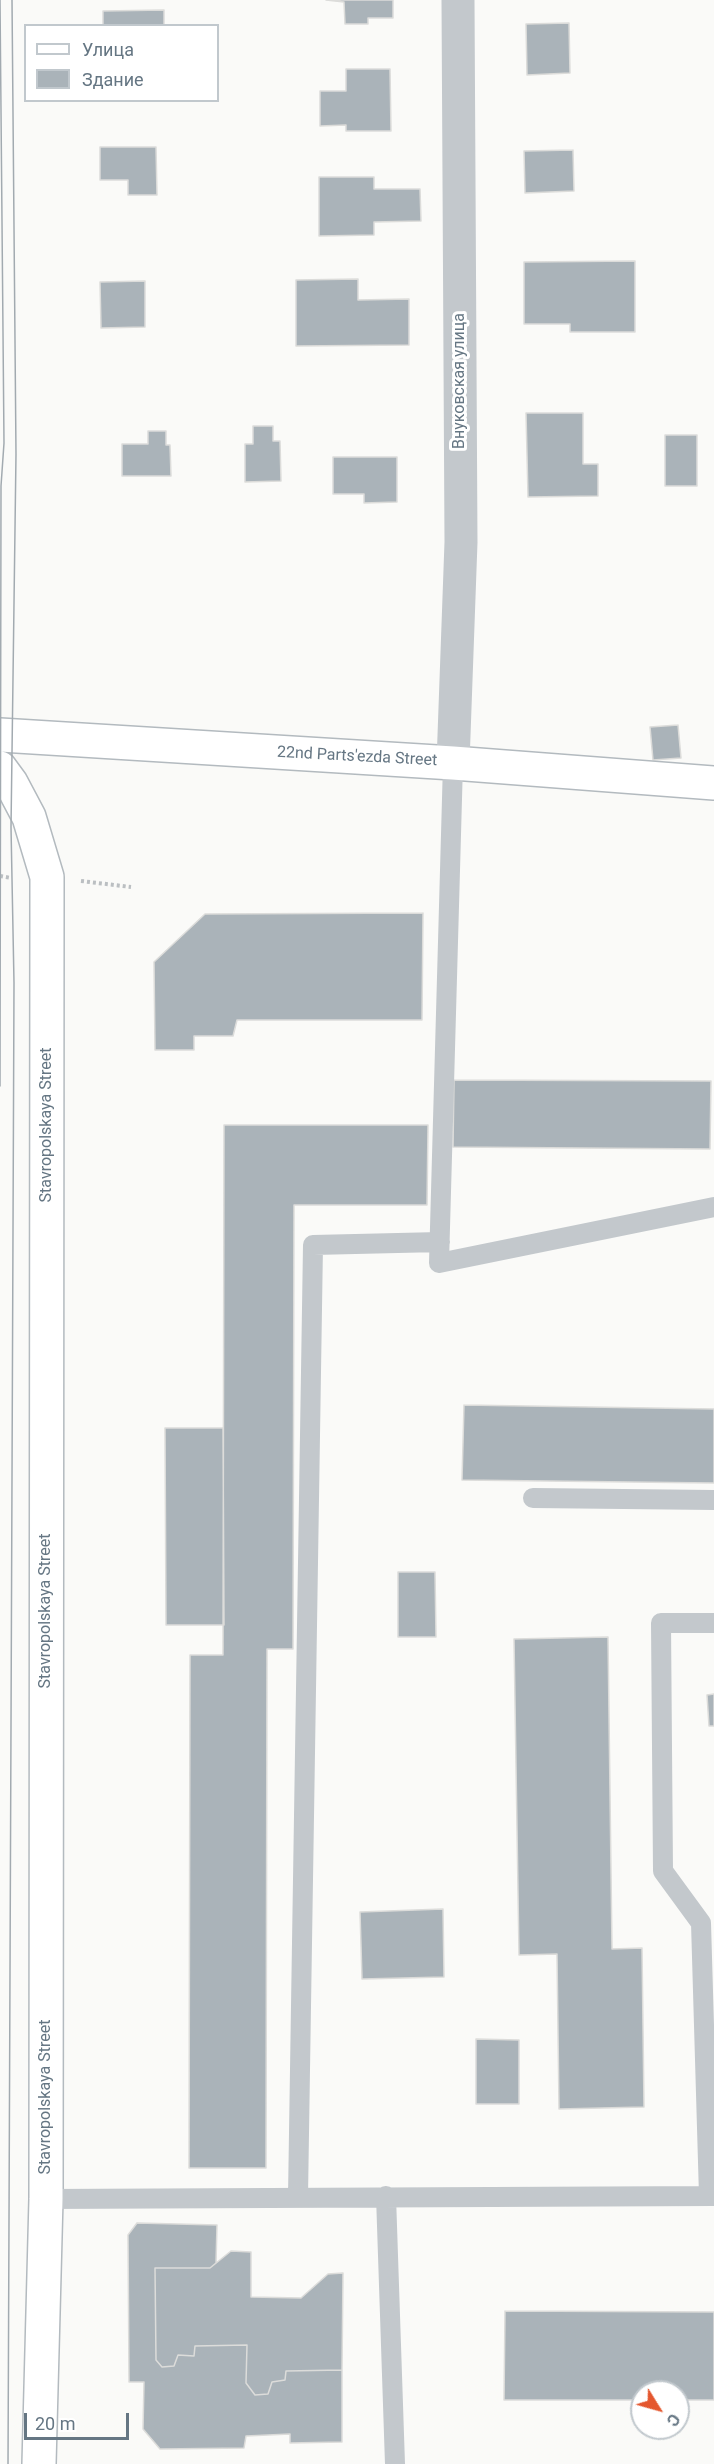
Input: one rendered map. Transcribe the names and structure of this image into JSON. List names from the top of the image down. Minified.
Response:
{"streets":{"street":["Внуковская улица","22nd Parts'ezda Street","Stavropolskaya Street"]},"crossings":[["Внуковская улица","22nd Parts'ezda Street"]],"legend":["Улица","Здание"],"scale_bar":"20 m","north":"bottom right"}
